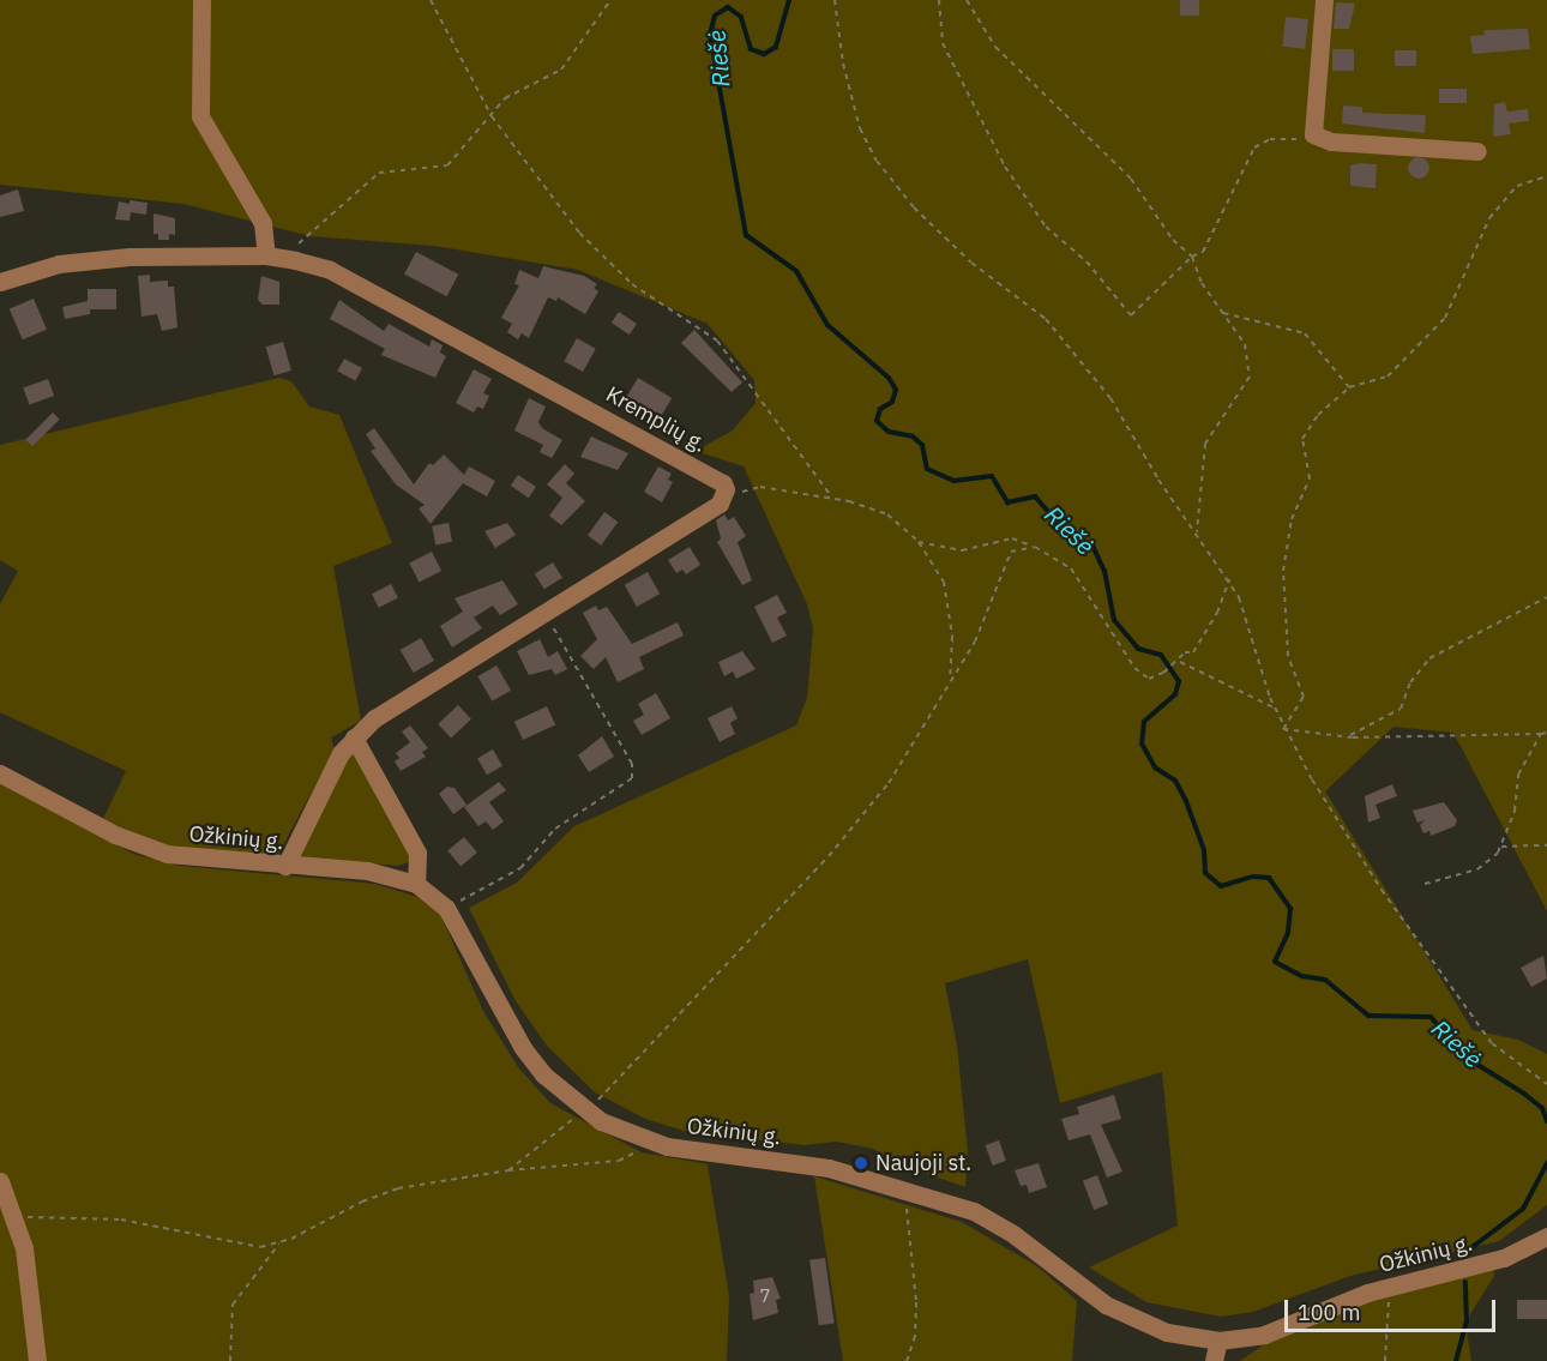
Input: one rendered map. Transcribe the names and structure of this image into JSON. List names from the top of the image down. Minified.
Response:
{"streets":{"street":["Kremplių g.","Ožkinių g."]},"crossings":[["Kremplių g.","Ožkinių g."]],"water":["Riešė"],"places":["Naujoji st."],"house_numbers":["7"],"scale_bar":"100 m"}
